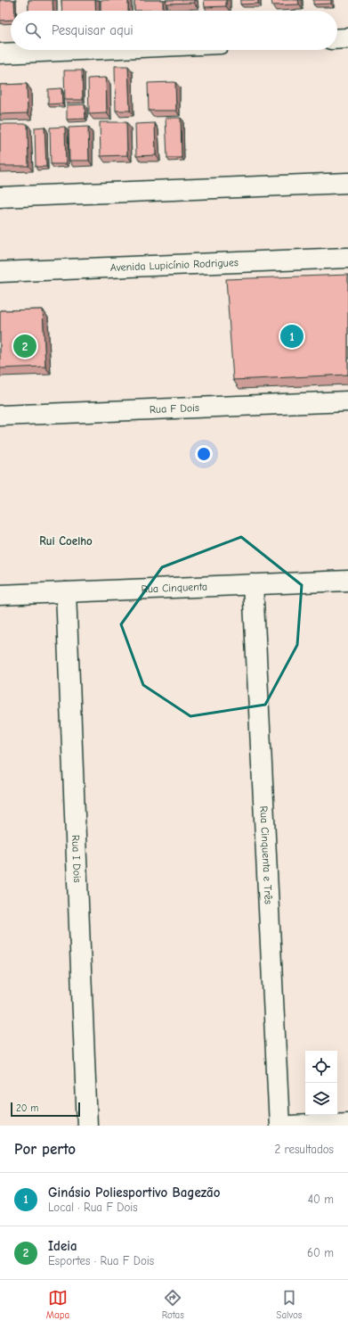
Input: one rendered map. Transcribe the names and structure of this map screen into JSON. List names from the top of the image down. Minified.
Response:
{"streets":{"street":["Avenida Lupicínio Rodrigues","Rua F Dois","Rua Cinquenta","Rua Cinquenta e Três","Rua I Dois"]},"crossings":[["Rua Cinquenta","Rua Cinquenta e Três"],["Rua Cinquenta","Rua I Dois"]],"districts":["Rui Coelho"],"scale_bar":"20 m","page":{"search":"Pesquisar aqui","pins":["1","2"],"scale":"20 m","heading":["Por perto","2 resultados"],"list":[{"mark":"1","name":"Ginásio Poliesportivo Bagezão","note":"Local · Rua F Dois","value":"40 m"},{"mark":"2","name":"Ideia","note":"Esportes · Rua F Dois","value":"60 m"}],"nav":["Mapa","Rotas","Salvos"]}}
